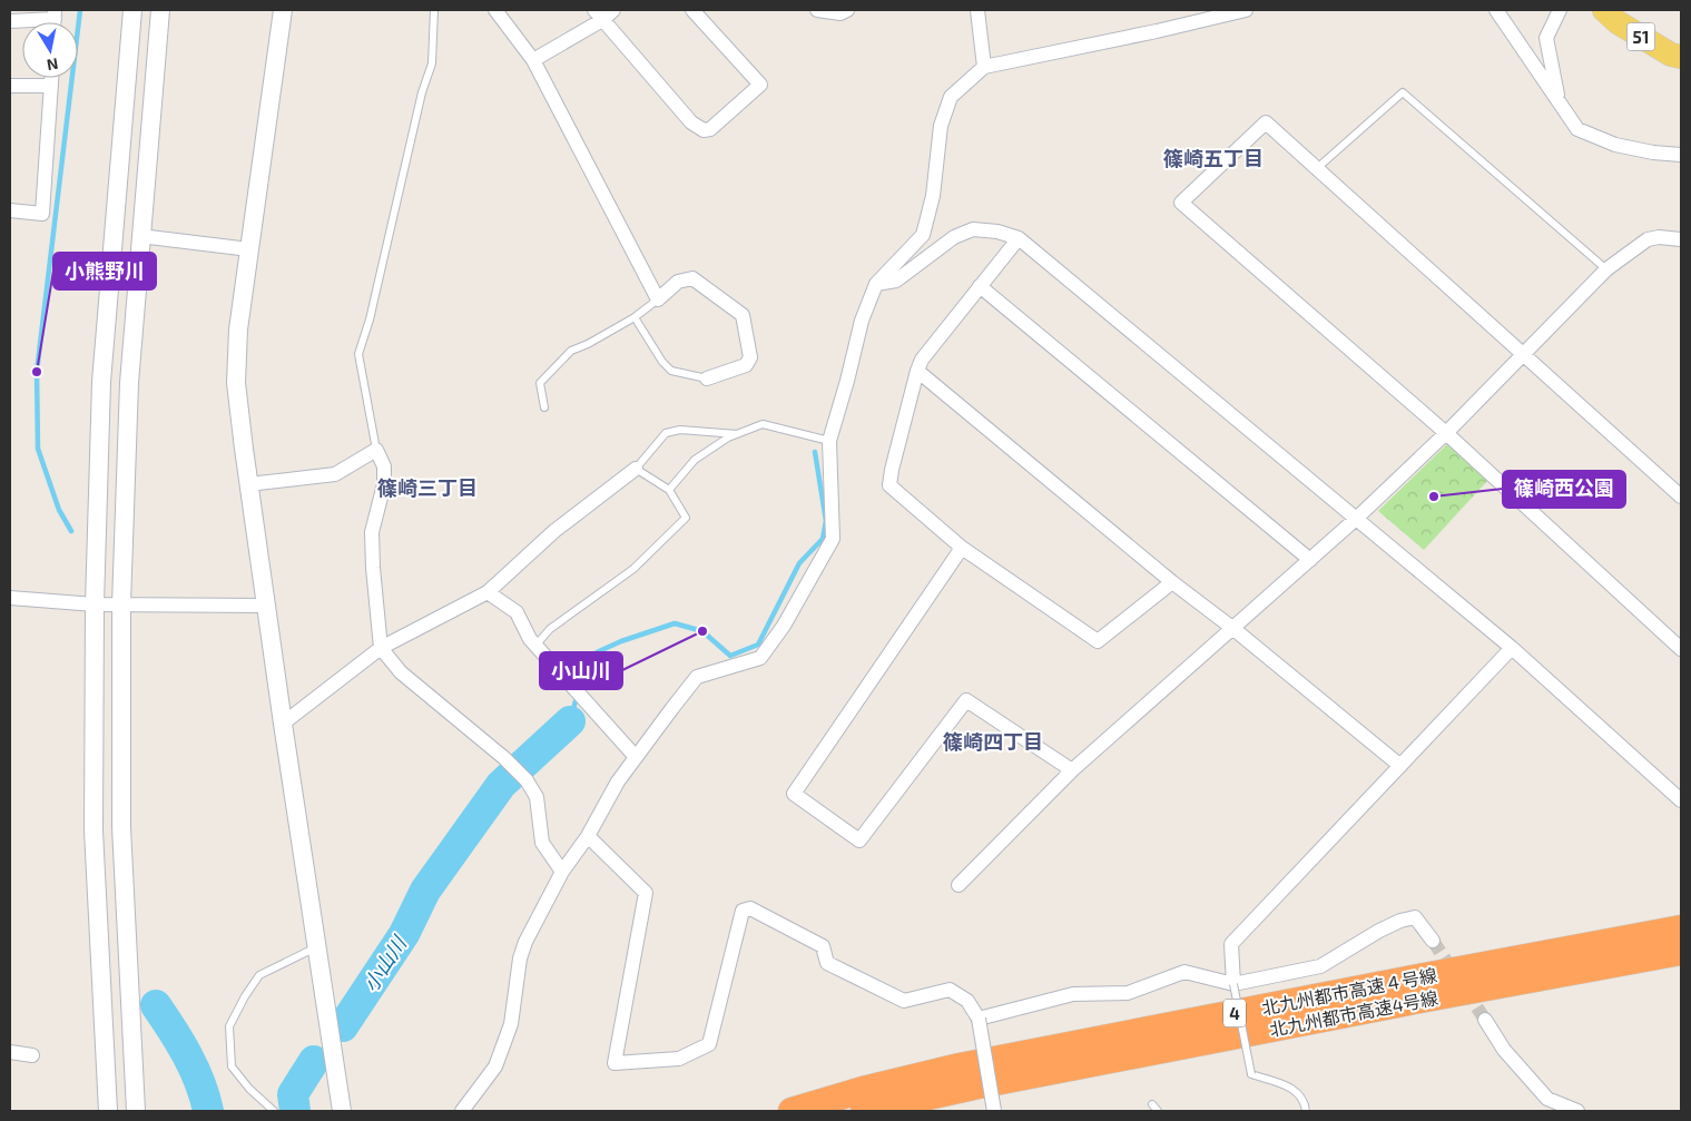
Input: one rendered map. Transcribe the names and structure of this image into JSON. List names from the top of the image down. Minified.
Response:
{"streets":{"highway":["北九州都市高速４号線","4","北九州都市高速4号線"],"main road":["51"]},"districts":["篠崎五丁目","篠崎三丁目","篠崎四丁目"],"water":["小山川"],"places":["小熊野川","篠崎西公園","小山川"],"north":"bottom"}
